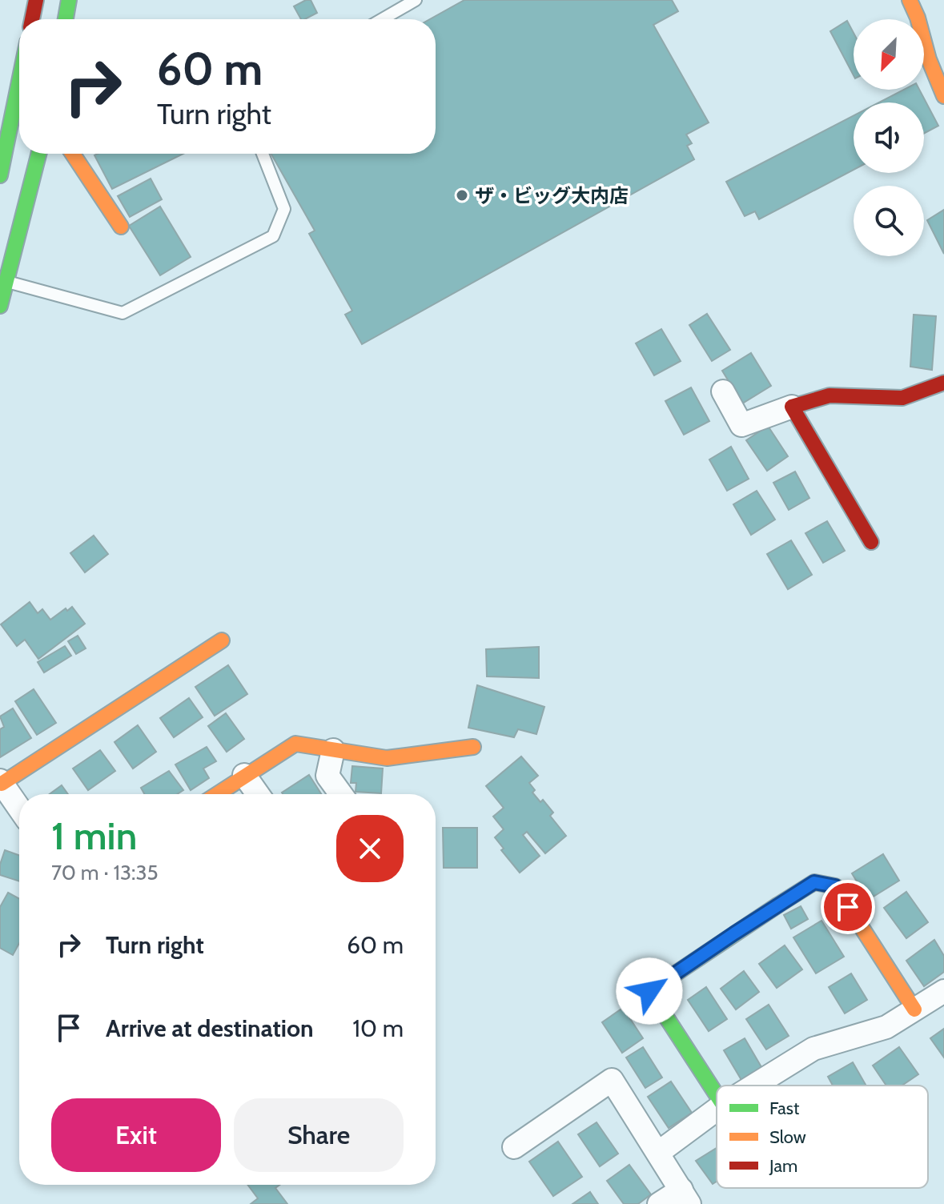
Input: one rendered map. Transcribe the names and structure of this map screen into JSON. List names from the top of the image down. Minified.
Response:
{"places":["ザ・ビッグ大内店"],"legend":["Fast","Slow","Jam"],"north":"bottom left","page":{"turn":["60 m","Turn right"],"heading":["1 min","70 m · 13:35"],"list":[{"name":"Turn right","value":"60 m"},{"name":"Arrive at destination","value":"10 m"}],"buttons":["Exit","Share"]}}
